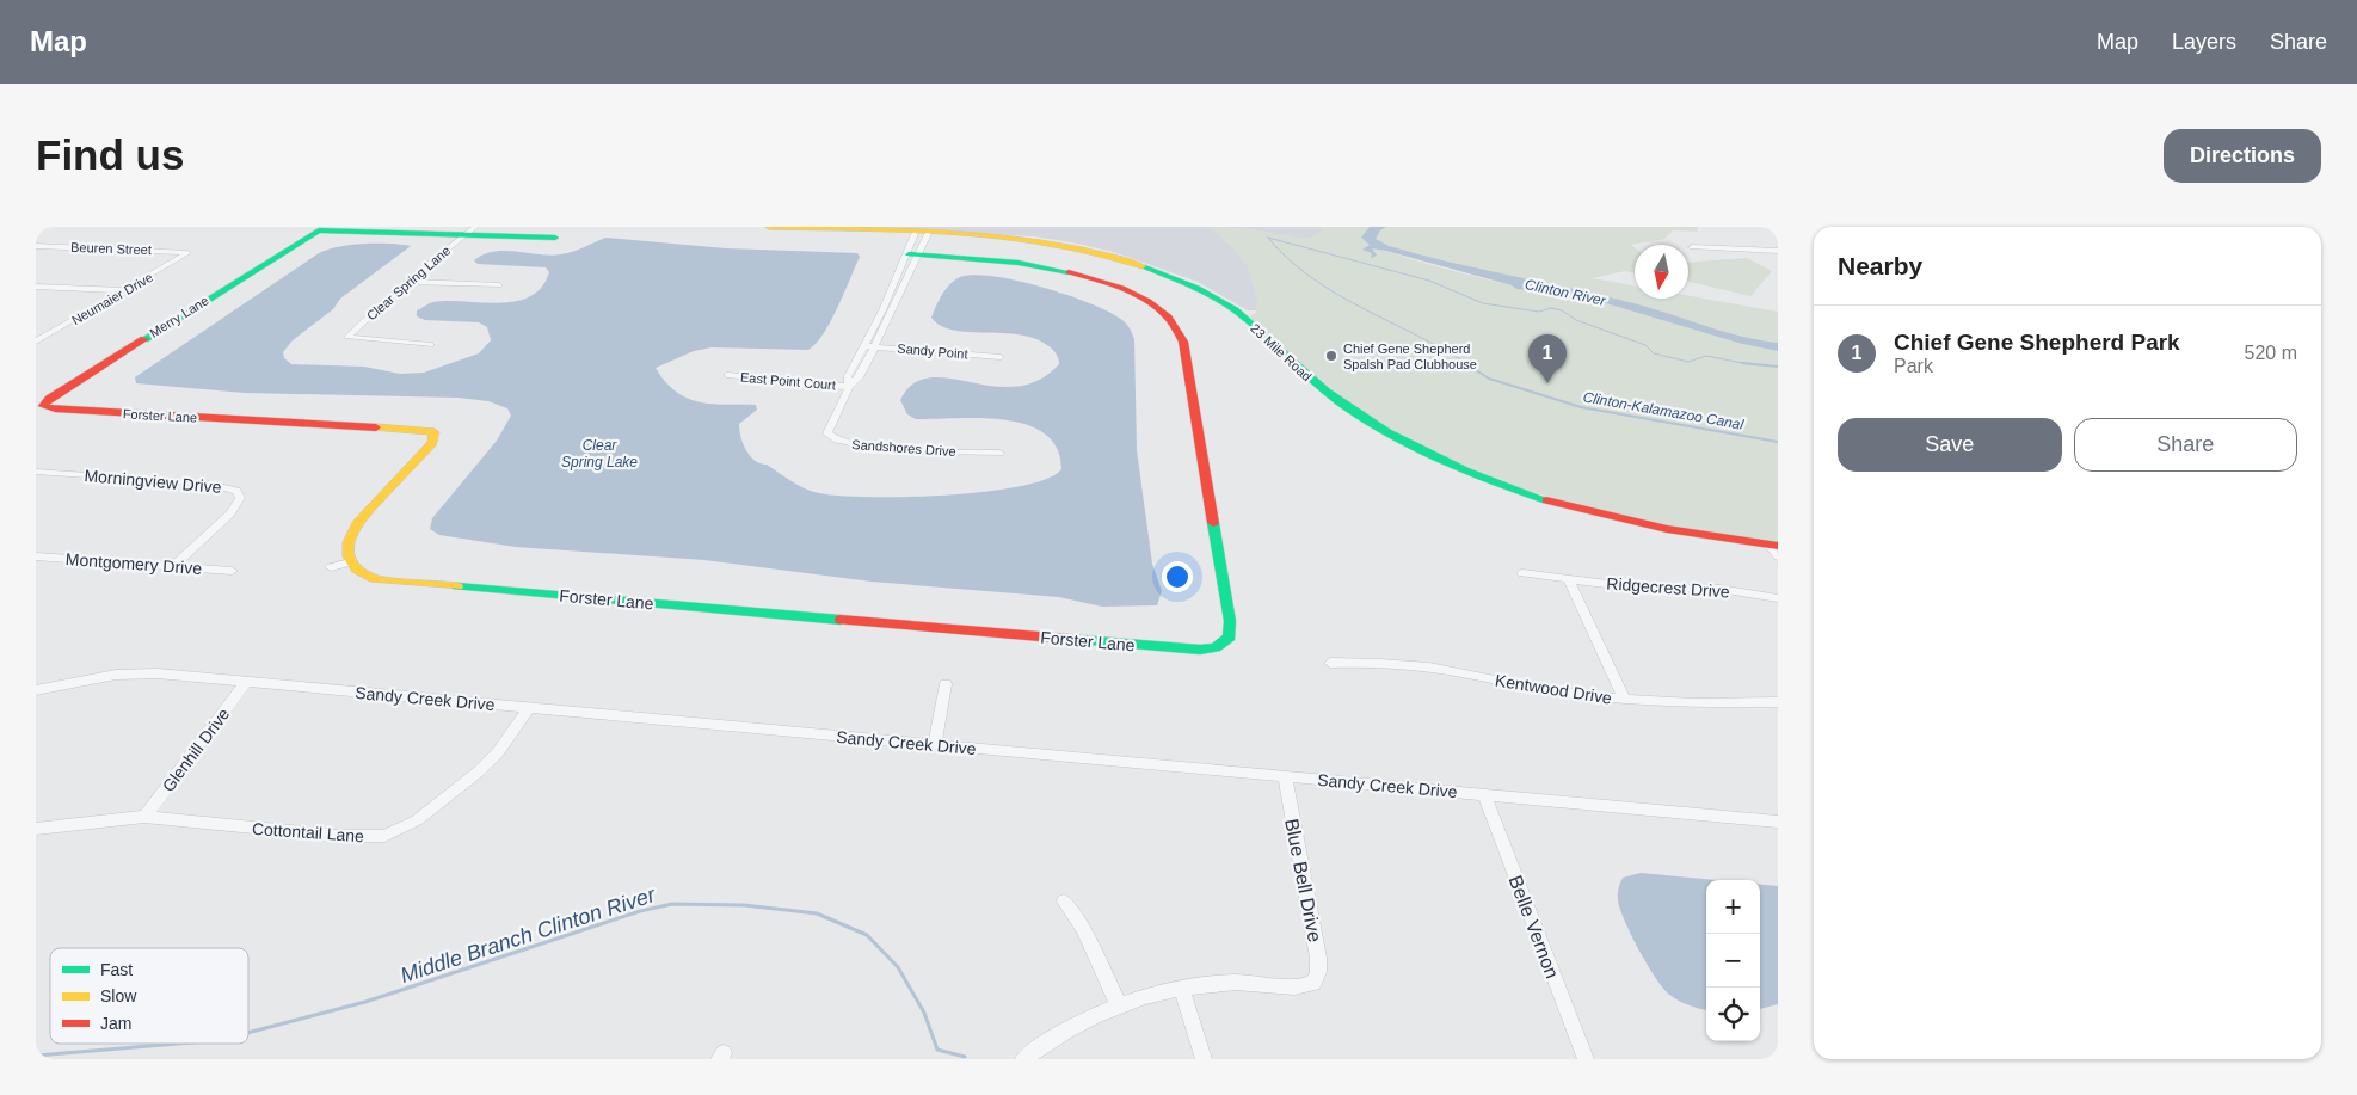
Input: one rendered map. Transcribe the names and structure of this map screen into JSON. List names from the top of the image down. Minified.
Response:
{"streets":{"street":["Beuren Street","Clear Spring Lane","Neumaier Drive","Merry Lane","Sandy Point","23 Mile Road","East Point Court","Forster Lane","Sandshores Drive","Morningview Drive","Montgomery Drive","Ridgecrest Drive","Kentwood Drive","Sandy Creek Drive","Glenhill Drive","Cottontail Lane","Blue Bell Drive","Belle Vernon"]},"crossings":[["Beuren Street","Neumaier Drive"],["Clear Spring Lane","Merry Lane"],["Merry Lane","Forster Lane"],["Sandy Point","Sandshores Drive"],["23 Mile Road","Sandshores Drive"],["East Point Court","Sandshores Drive"],["Forster Lane","Sandshores Drive"],["Morningview Drive","Montgomery Drive"],["Sandy Creek Drive","Glenhill Drive"],["Sandy Creek Drive","Cottontail Lane"],["Sandy Creek Drive","Blue Bell Drive"],["Sandy Creek Drive","Belle Vernon"],["Glenhill Drive","Cottontail Lane"]],"water":["Clinton River","Clinton-Kalamazoo Canal","Clear Spring Lake","Middle Branch Clinton River"],"places":["Chief Gene Shepherd Spalsh Pad Clubhouse"],"legend":["Fast","Slow","Jam"],"north":"bottom","page":{"header":"Map","nav":["Map","Layers","Share"],"buttons":["Directions",["Save","Share"]],"title":"Find us","heading":"Nearby","list":[{"mark":"1","name":"Chief Gene Shepherd Park","note":"Park","value":"520 m"}],"pins":"1","map_buttons":["+","−"]}}
